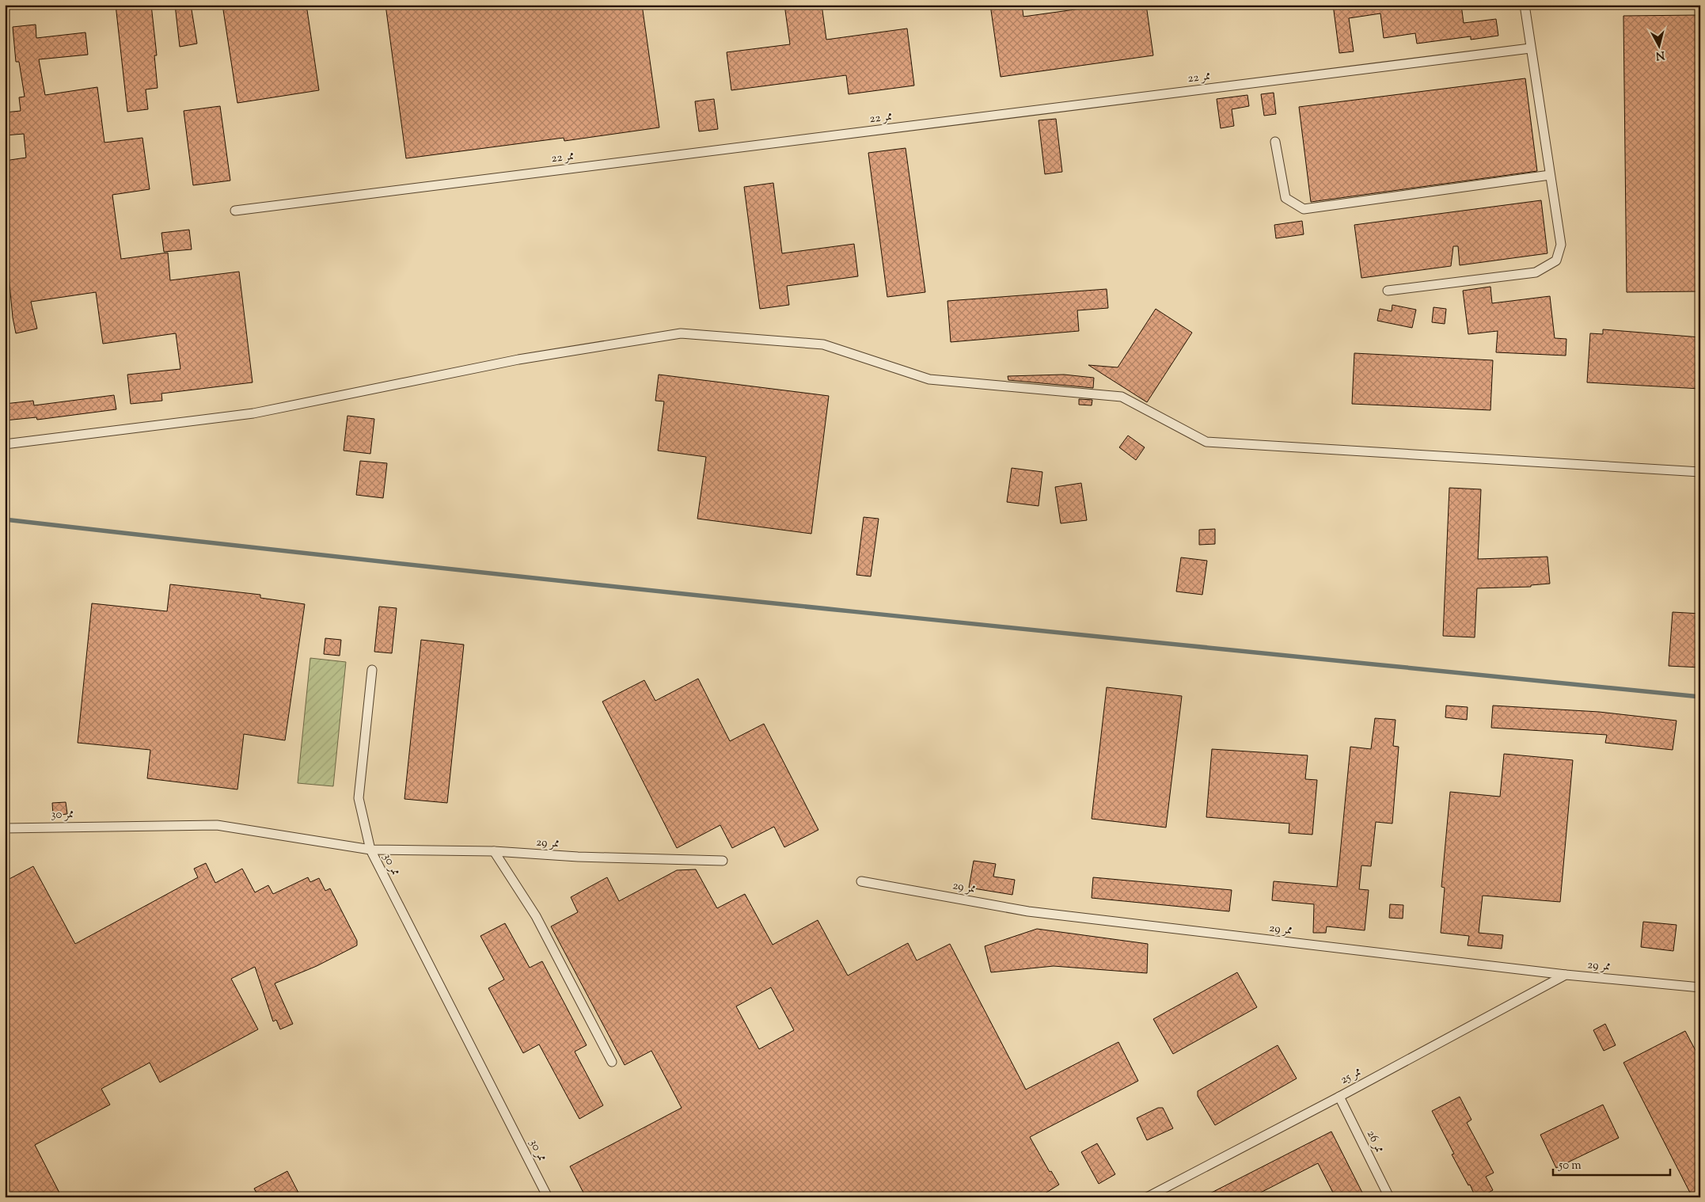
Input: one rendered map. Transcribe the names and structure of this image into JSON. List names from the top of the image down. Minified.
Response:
{"streets":{"lane":["ممر 22","ممر 30","ممر 29","ممر 25","ممر 26"]},"crossings":[["ممر 30","ممر 29"],["ممر 29","ممر 25"],["ممر 25","ممر 26"]],"scale_bar":"50 m","north":"bottom"}
